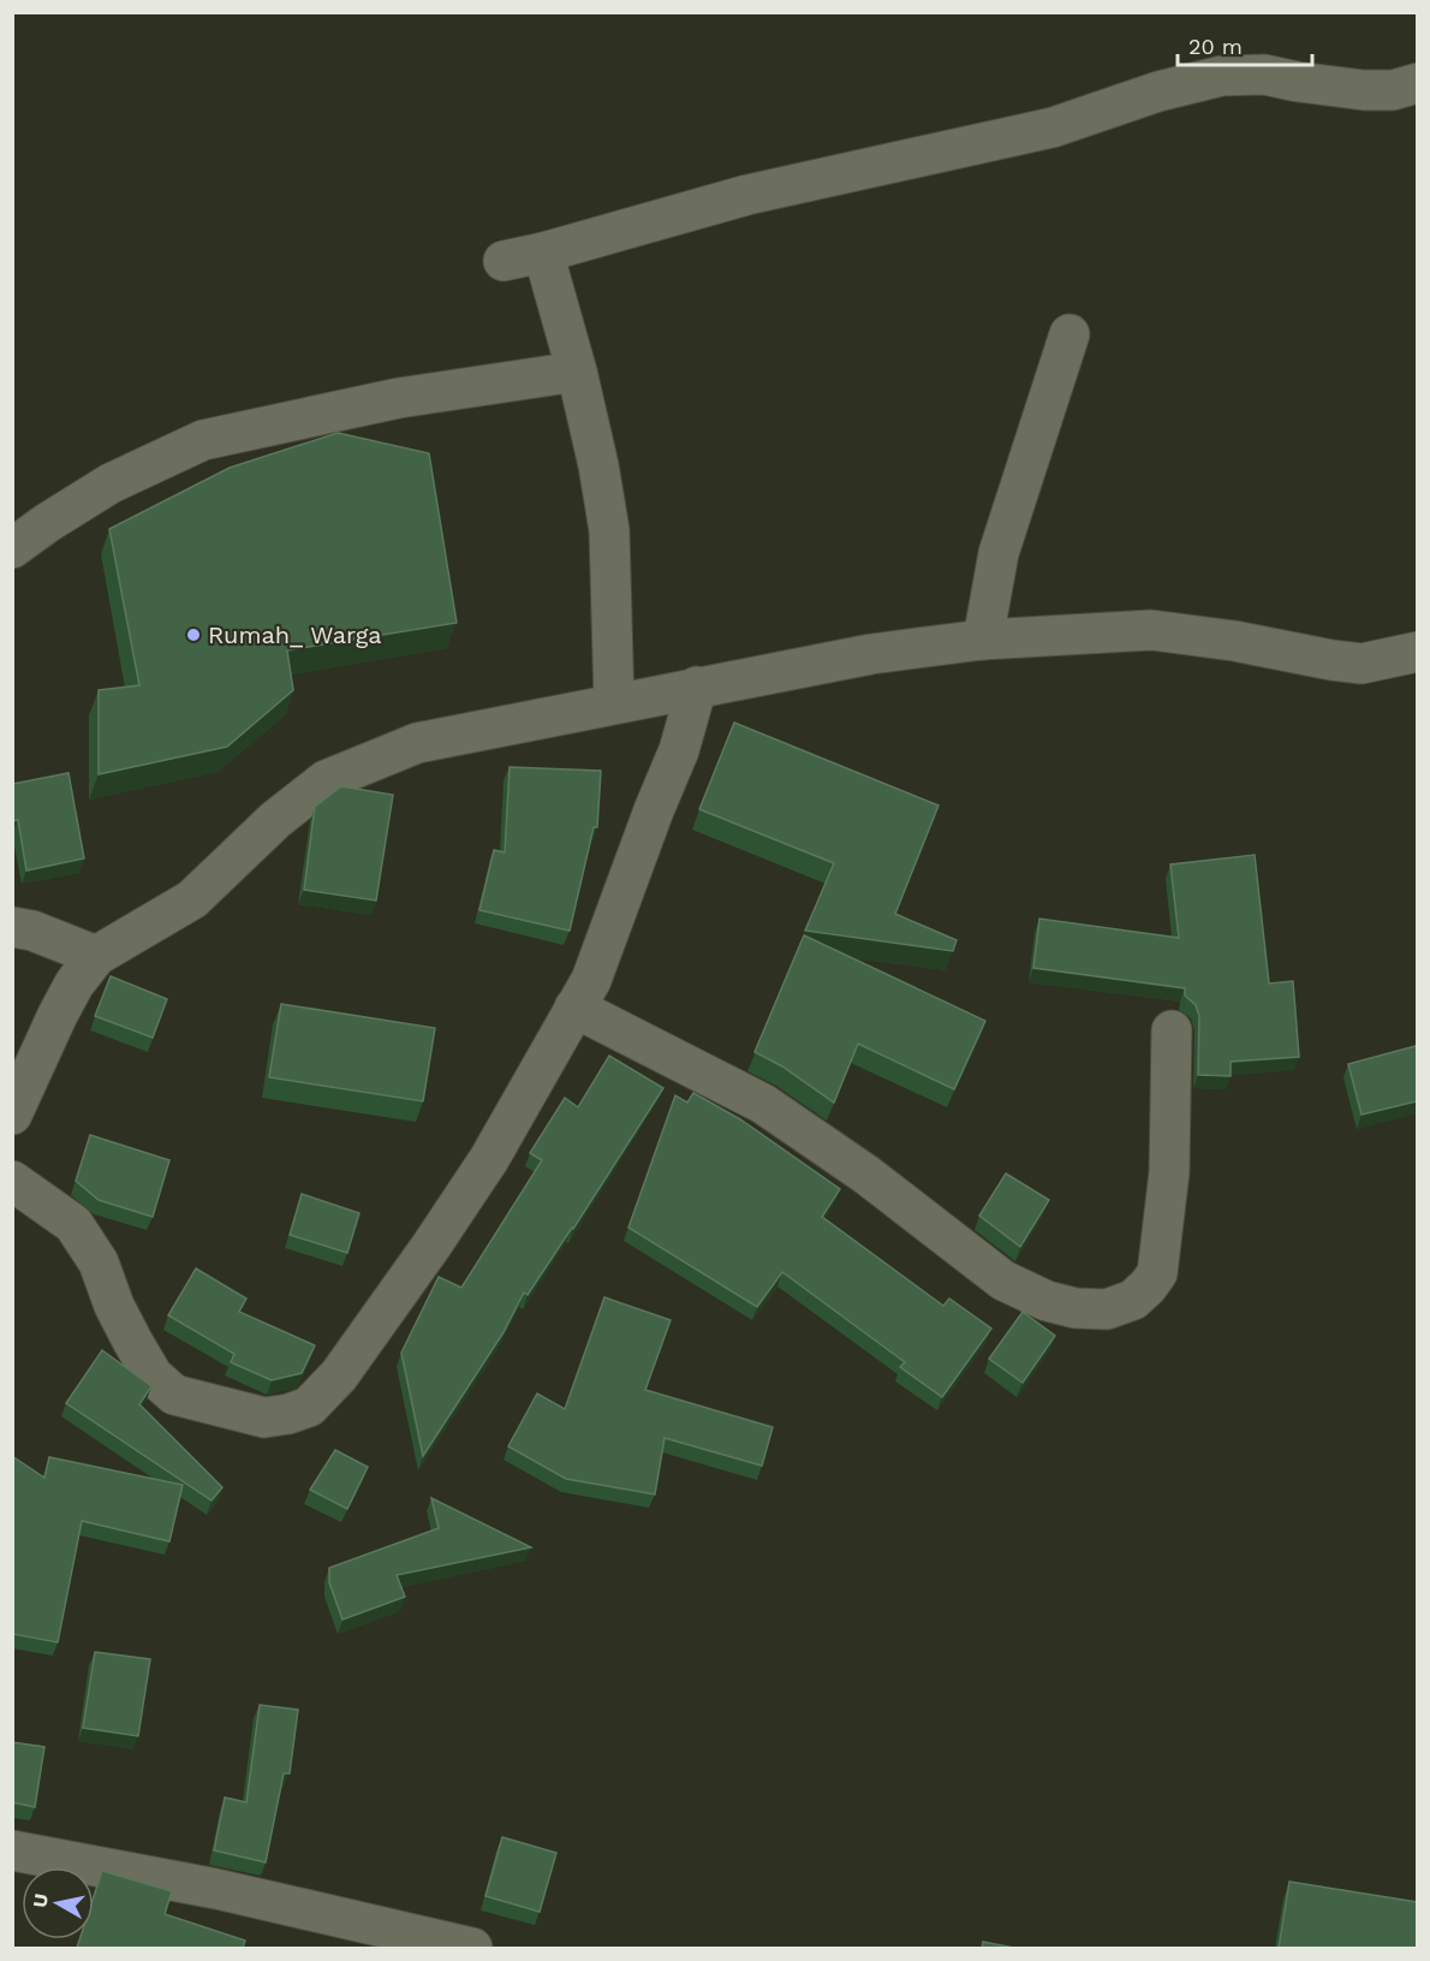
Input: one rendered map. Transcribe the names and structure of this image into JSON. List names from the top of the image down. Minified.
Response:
{"places":["Rumah_ Warga"],"scale_bar":"20 m","north":"left"}
